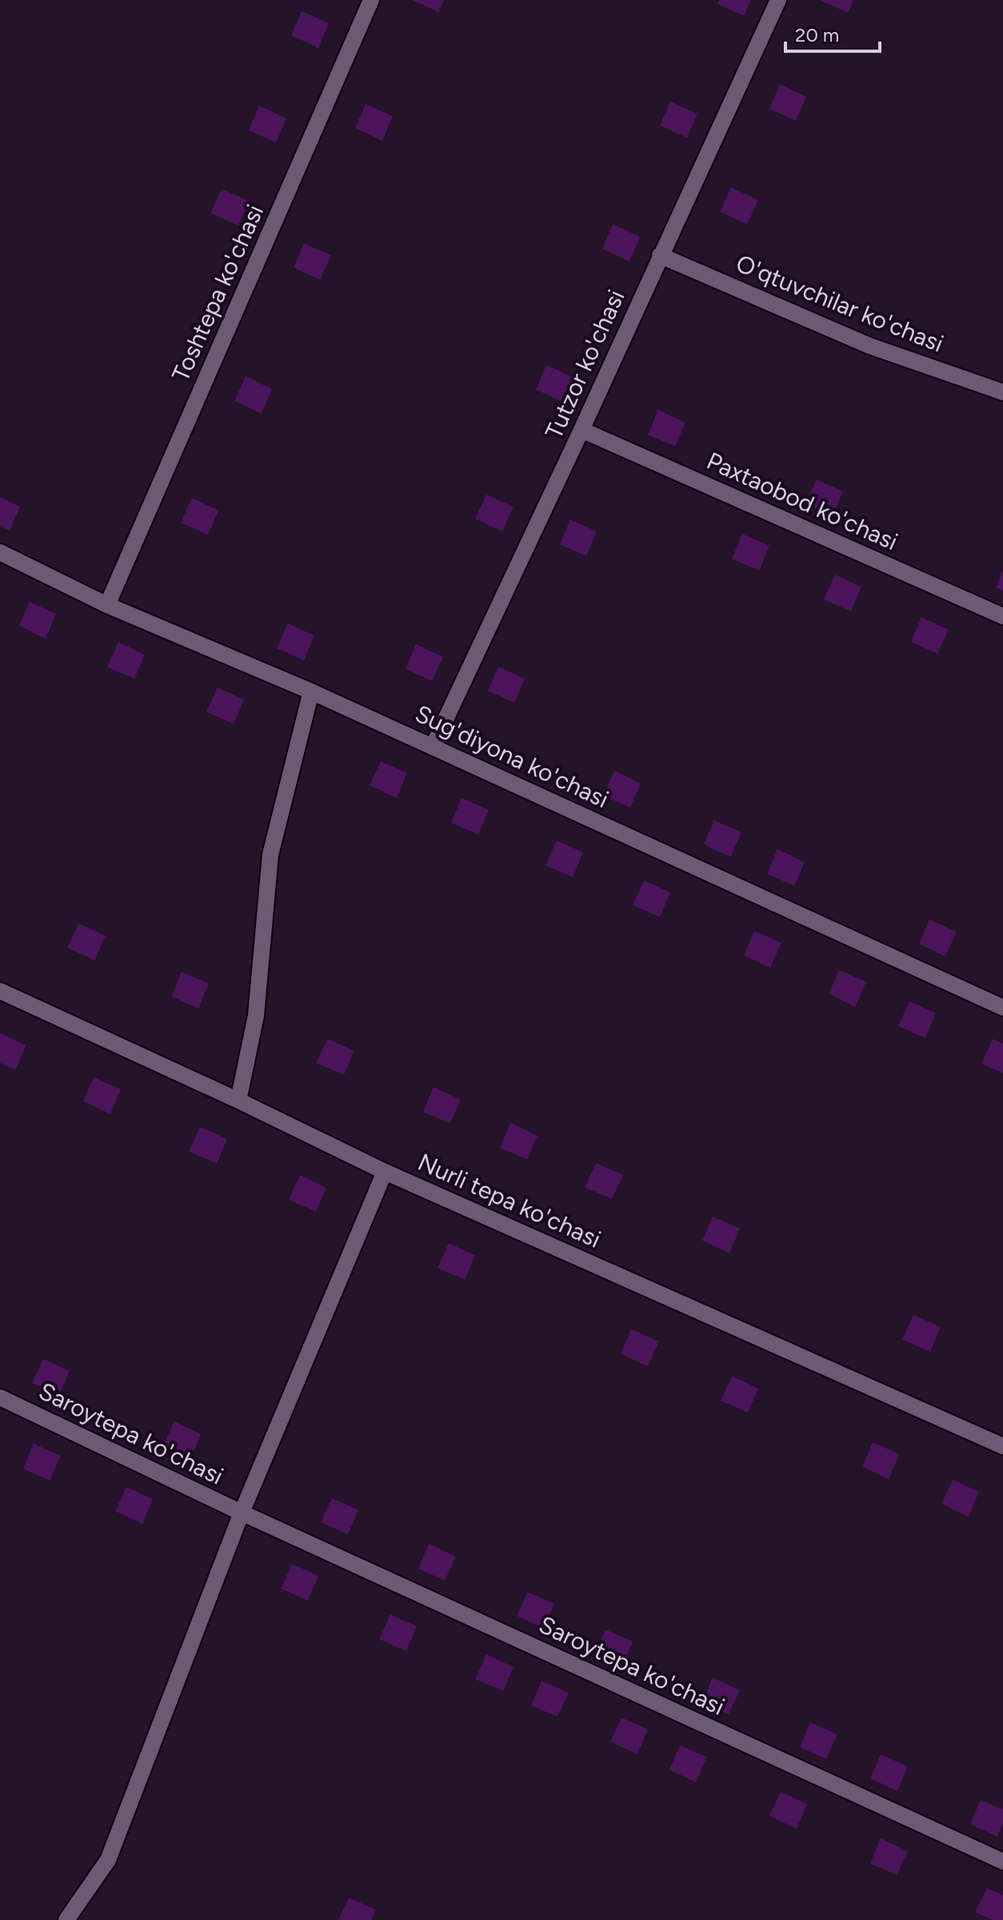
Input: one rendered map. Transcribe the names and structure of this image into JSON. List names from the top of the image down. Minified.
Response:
{"streets":{"street":["Toshtepa ko'chasi","O'qtuvchilar ko'chasi","Tutzor ko'chasi","Paxtaobod ko'chasi","Sug'diyona ko'chasi","Nurli tepa ko'chasi","Saroytepa ko'chasi"]},"crossings":[["Toshtepa ko'chasi","Sug'diyona ko'chasi"],["O'qtuvchilar ko'chasi","Tutzor ko'chasi"],["Tutzor ko'chasi","Paxtaobod ko'chasi"],["Tutzor ko'chasi","Sug'diyona ko'chasi"],["Nurli tepa ko'chasi","Saroytepa ko'chasi"]],"scale_bar":"20 m"}
